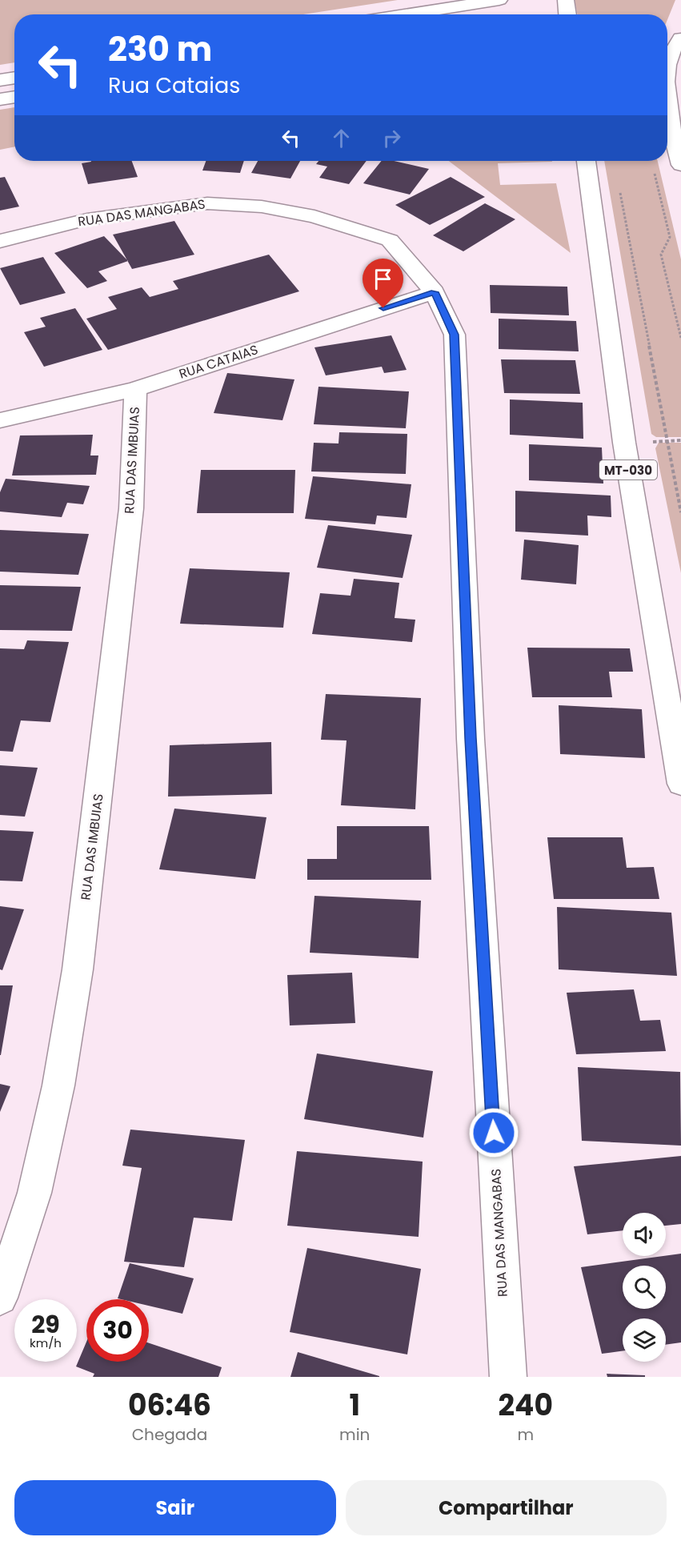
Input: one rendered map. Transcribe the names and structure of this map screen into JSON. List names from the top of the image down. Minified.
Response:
{"streets":{"street":["RUA DAS MANGABAS","RUA CATAIAS","RUA DAS IMBUIAS","MT-030"]},"crossings":[["RUA DAS MANGABAS","RUA CATAIAS"],["RUA CATAIAS","RUA DAS IMBUIAS"]],"page":{"turn":["230 m","Rua Cataias"],"speed":"29 km/h","limit":"30","eta":["06:46","Chegada","1","min","240","m"],"buttons":["Sair","Compartilhar"]}}
